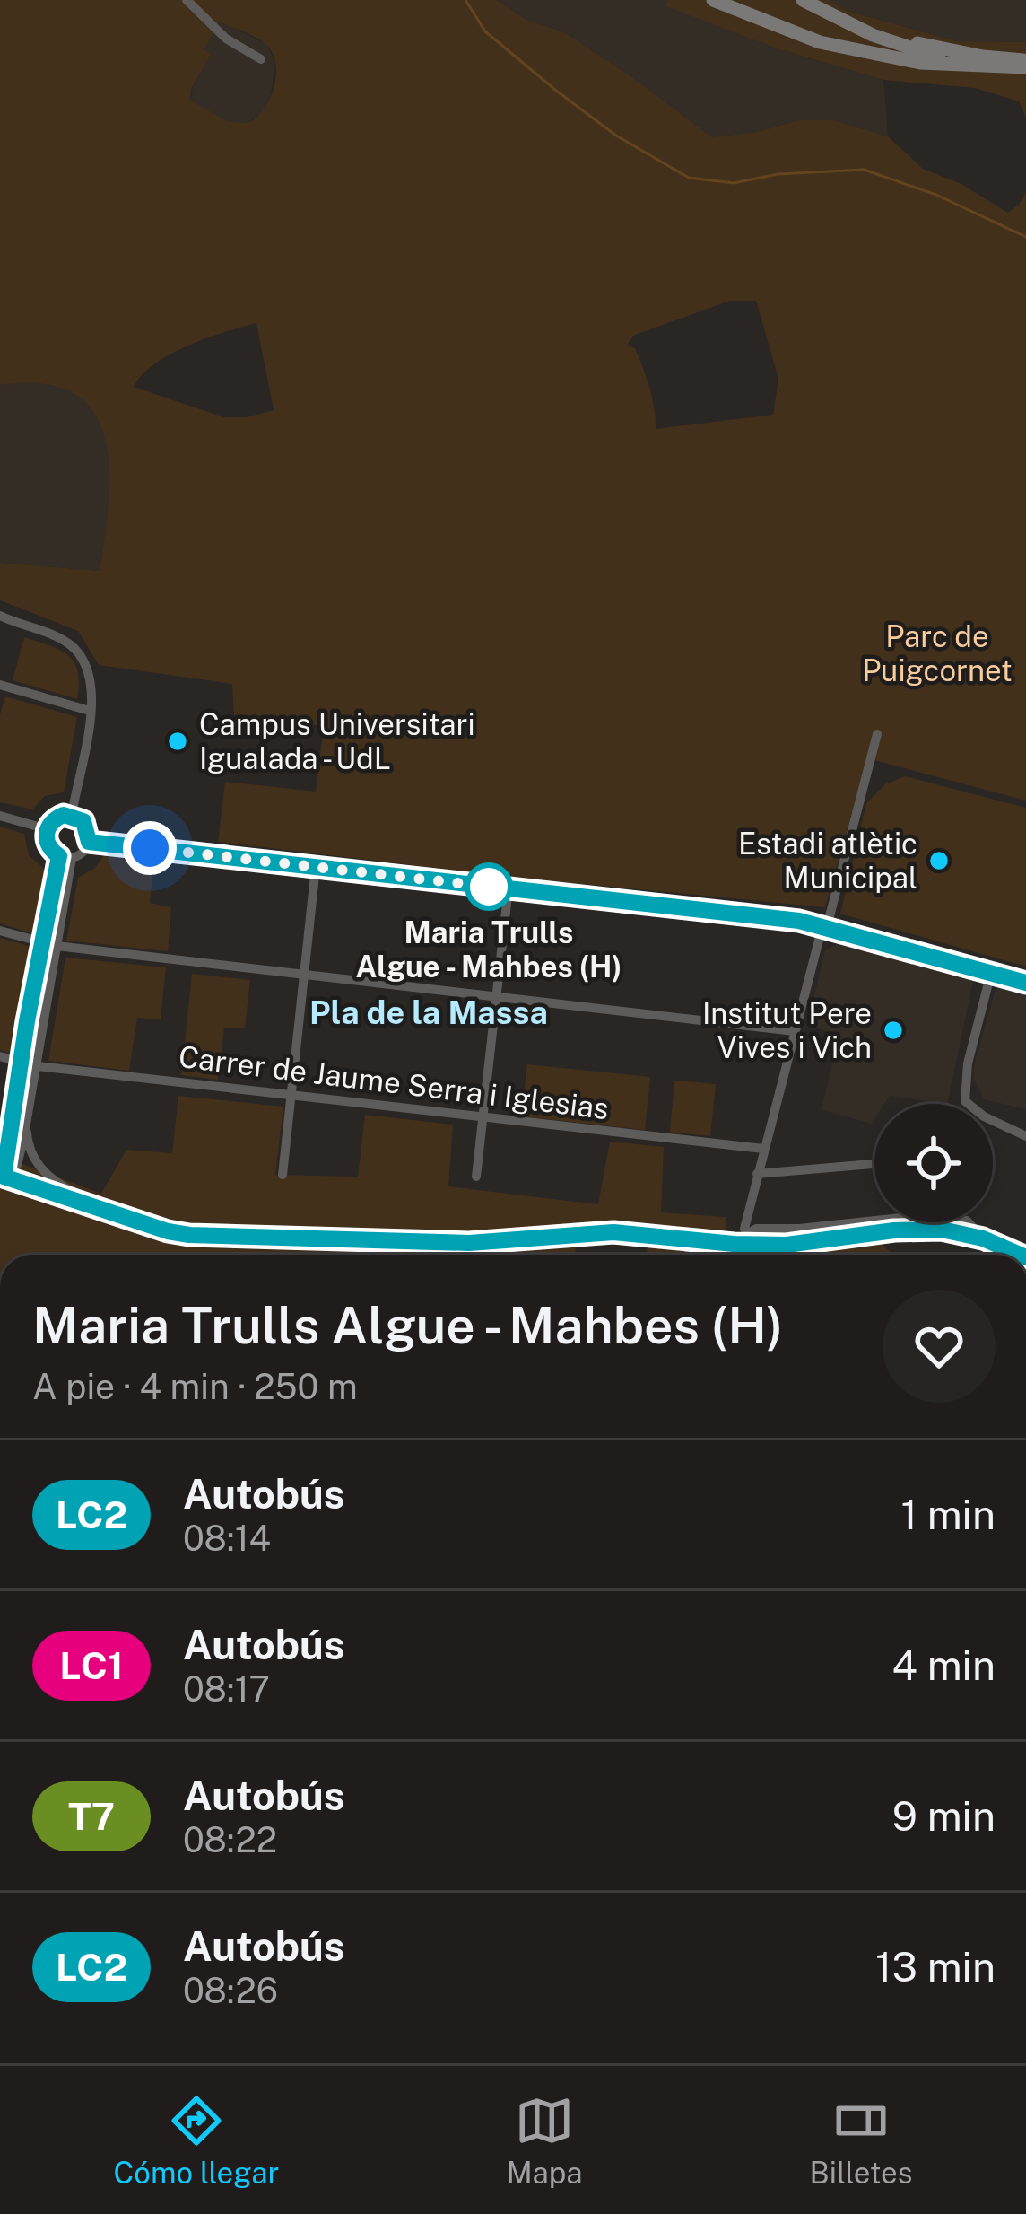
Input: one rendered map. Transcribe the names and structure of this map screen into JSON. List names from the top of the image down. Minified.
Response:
{"streets":{"street":["Carrer de Jaume Serra i Iglesias"]},"districts":["Pla de la Massa"],"parks":["Parc de Puigcornet"],"places":["Campus Universitari Igualada - UdL","Estadi atlètic Municipal","Maria Trulls Algue - Mahbes (H)","Institut Pere Vives i Vich"],"lines":["bus line LC2"],"page":{"heading":["Maria Trulls Algue - Mahbes (H)","A pie · 4 min · 250 m"],"list":[{"mark":"LC2","name":"Autobús","note":"08:14","value":"1 min"},{"mark":"LC1","name":"Autobús","note":"08:17","value":"4 min"},{"mark":"T7","name":"Autobús","note":"08:22","value":"9 min"},{"mark":"LC2","name":"Autobús","note":"08:26","value":"13 min"}],"tabs":["Cómo llegar","Mapa","Billetes"]}}
